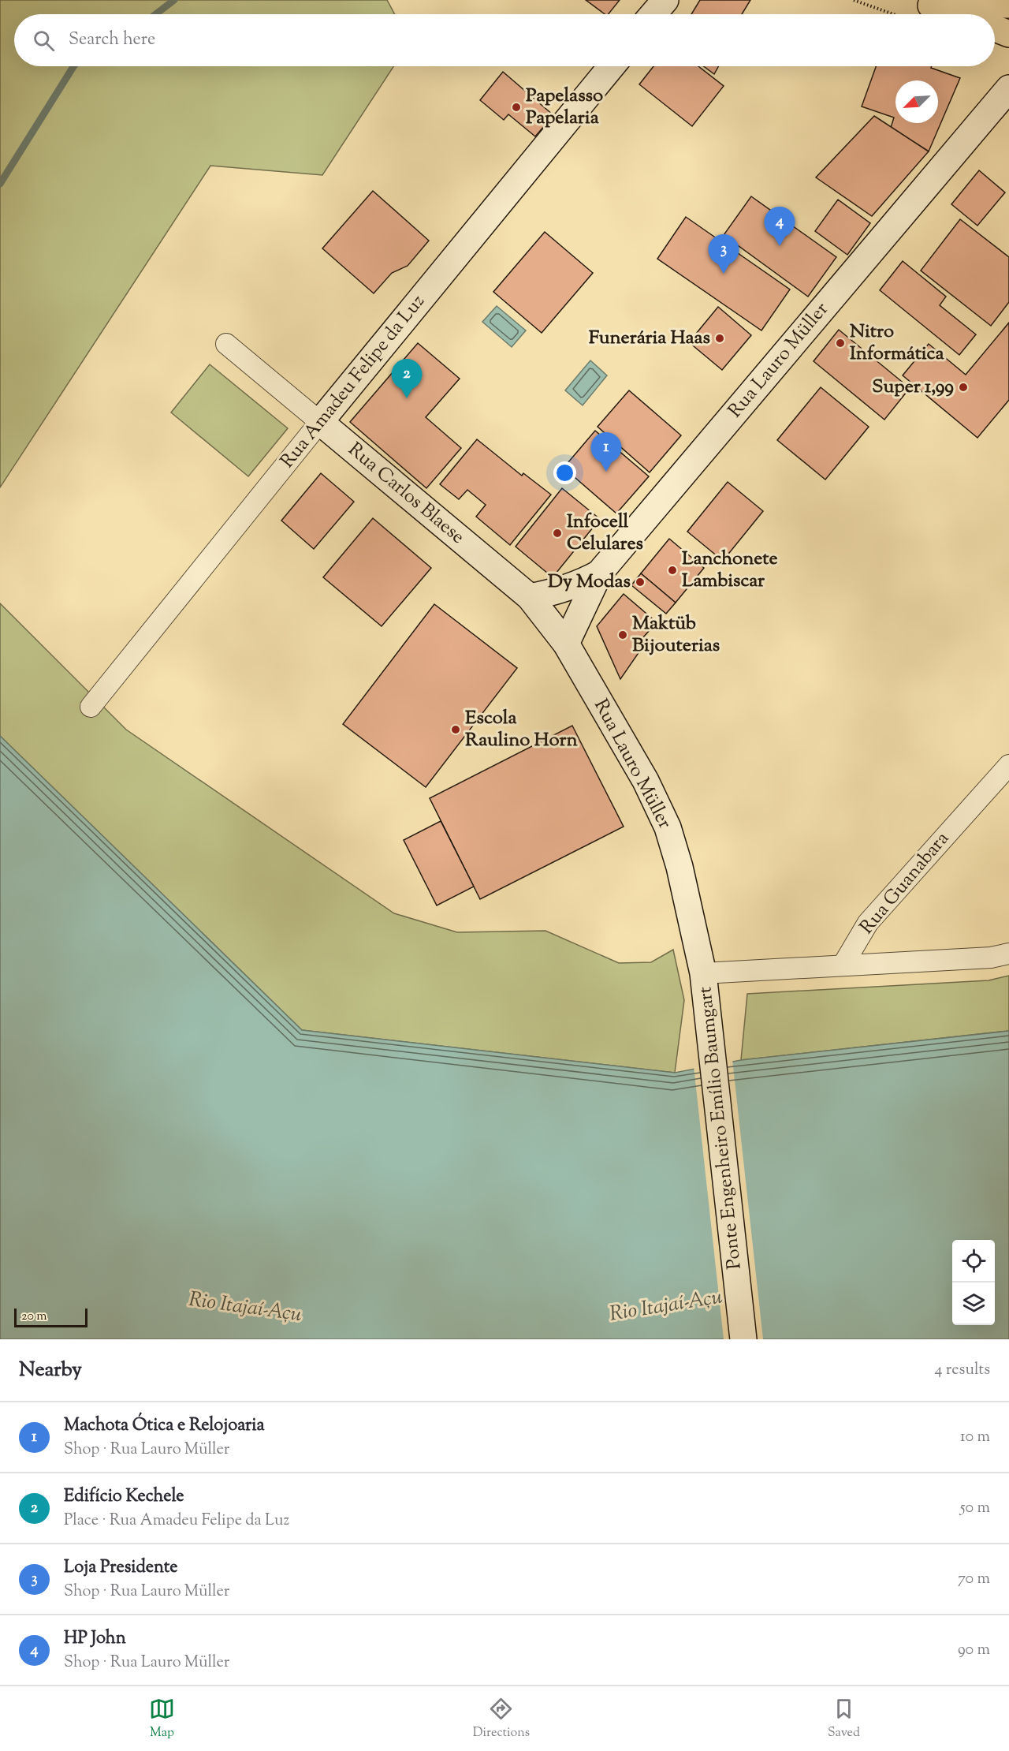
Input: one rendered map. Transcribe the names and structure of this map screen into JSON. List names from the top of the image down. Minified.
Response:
{"streets":{"main road":["Rua Lauro Müller","Rua Amadeu Felipe da Luz","Rua Carlos Blaese","Ponte Engenheiro Emílio Baumgart"],"street":["Rua Guanabara"]},"crossings":[["Rua Lauro Müller","Rua Carlos Blaese"],["Rua Lauro Müller","Ponte Engenheiro Emílio Baumgart"],["Rua Amadeu Felipe da Luz","Rua Carlos Blaese"]],"water":["Rio Itajaí-Açu"],"places":["Papelasso Papelaria","Funerária Haas","Nitro Informática","Super 1,99","Infocell Celulares","Lanchonete Lambiscar","Dy Modas","Maktüb Bijouterias","Escola Raulino Horn"],"scale_bar":"20 m","north":"bottom left","page":{"search":"Search here","pins":["4","3","2","1"],"scale":"20 m","heading":["Nearby","4 results"],"list":[{"mark":"1","name":"Machota Ótica e Relojoaria","note":"Shop · Rua Lauro Müller","value":"10 m"},{"mark":"2","name":"Edifício Kechele","note":"Place · Rua Amadeu Felipe da Luz","value":"50 m"},{"mark":"3","name":"Loja Presidente","note":"Shop · Rua Lauro Müller","value":"70 m"},{"mark":"4","name":"HP John","note":"Shop · Rua Lauro Müller","value":"90 m"}],"nav":["Map","Directions","Saved"]}}
